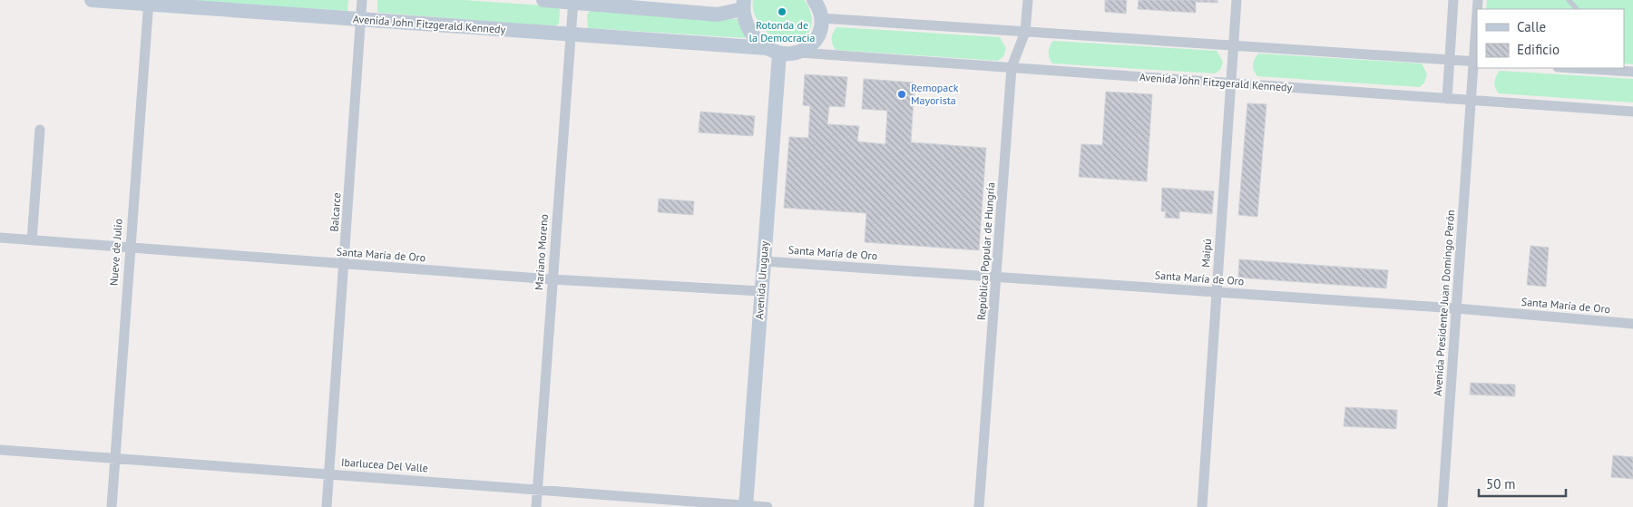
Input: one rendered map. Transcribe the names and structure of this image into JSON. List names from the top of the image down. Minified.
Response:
{"streets":{"street":["Avenida John Fitzgerald Kennedy","Balcarce","República Popular de Hungría","Nueve de Julio","Mariano Moreno","Santa María de Oro","Maipú","Avenida Uruguay","Avenida Presidente Juan Domingo Perón","Ibarlucea Del Valle"]},"crossings":[["Avenida John Fitzgerald Kennedy","Balcarce"],["Avenida John Fitzgerald Kennedy","República Popular de Hungría"],["Avenida John Fitzgerald Kennedy","Nueve de Julio"],["Avenida John Fitzgerald Kennedy","Mariano Moreno"],["Avenida John Fitzgerald Kennedy","Maipú"],["Avenida John Fitzgerald Kennedy","Avenida Uruguay"],["Avenida John Fitzgerald Kennedy","Avenida Presidente Juan Domingo Perón"],["Balcarce","Santa María de Oro"],["Balcarce","Ibarlucea Del Valle"],["República Popular de Hungría","Santa María de Oro"],["Nueve de Julio","Santa María de Oro"],["Nueve de Julio","Ibarlucea Del Valle"],["Mariano Moreno","Santa María de Oro"],["Mariano Moreno","Ibarlucea Del Valle"],["Santa María de Oro","Maipú"],["Santa María de Oro","Avenida Uruguay"],["Santa María de Oro","Avenida Presidente Juan Domingo Perón"],["Avenida Uruguay","Ibarlucea Del Valle"]],"places":["Rotonda de la Democracia","Remopack Mayorista"],"legend":["Calle","Edificio"],"scale_bar":"50 m"}
